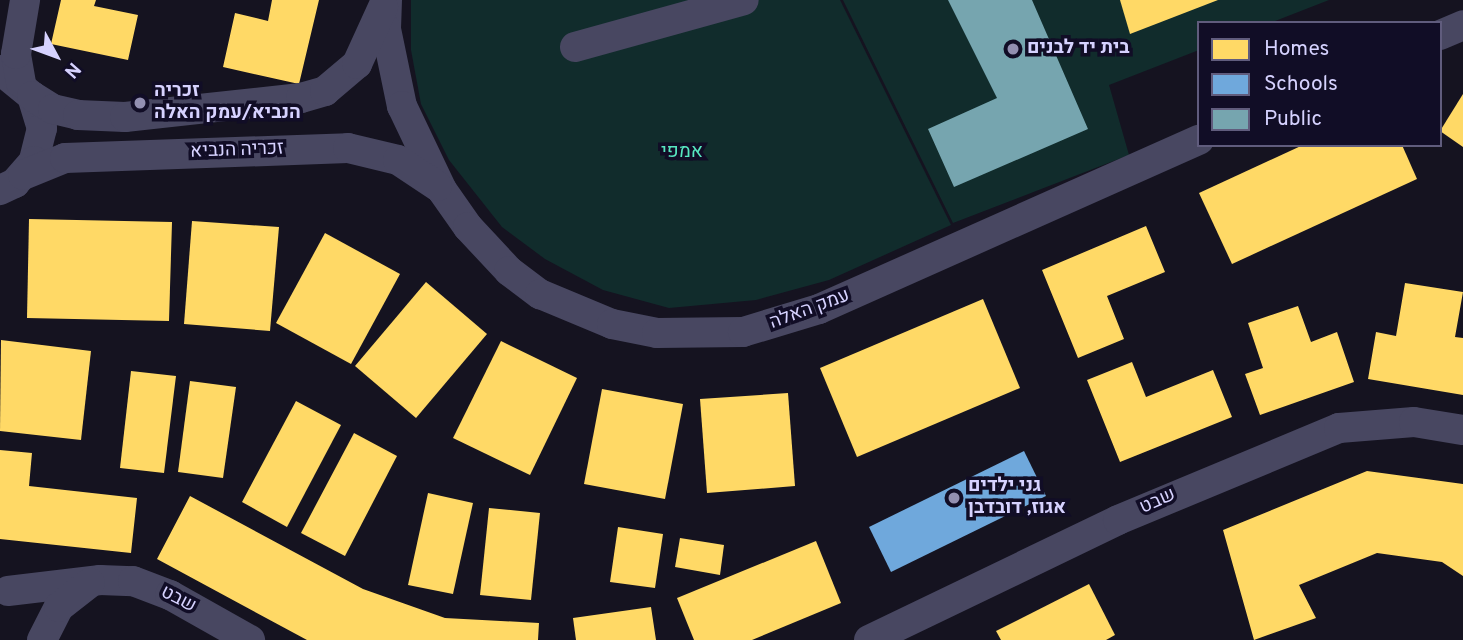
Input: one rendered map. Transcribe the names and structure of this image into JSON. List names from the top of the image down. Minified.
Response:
{"streets":{"street":["זכריה הנביא","עמק האלה","שבט"]},"crossings":[["זכריה הנביא","עמק האלה"]],"parks":["אמפי"],"places":["בית יד לבנים","זכריה הנביא/עמק האלה","גני ילדים אגוז, דובדבן"],"legend":["Homes","Schools","Public"],"north":"bottom right"}
